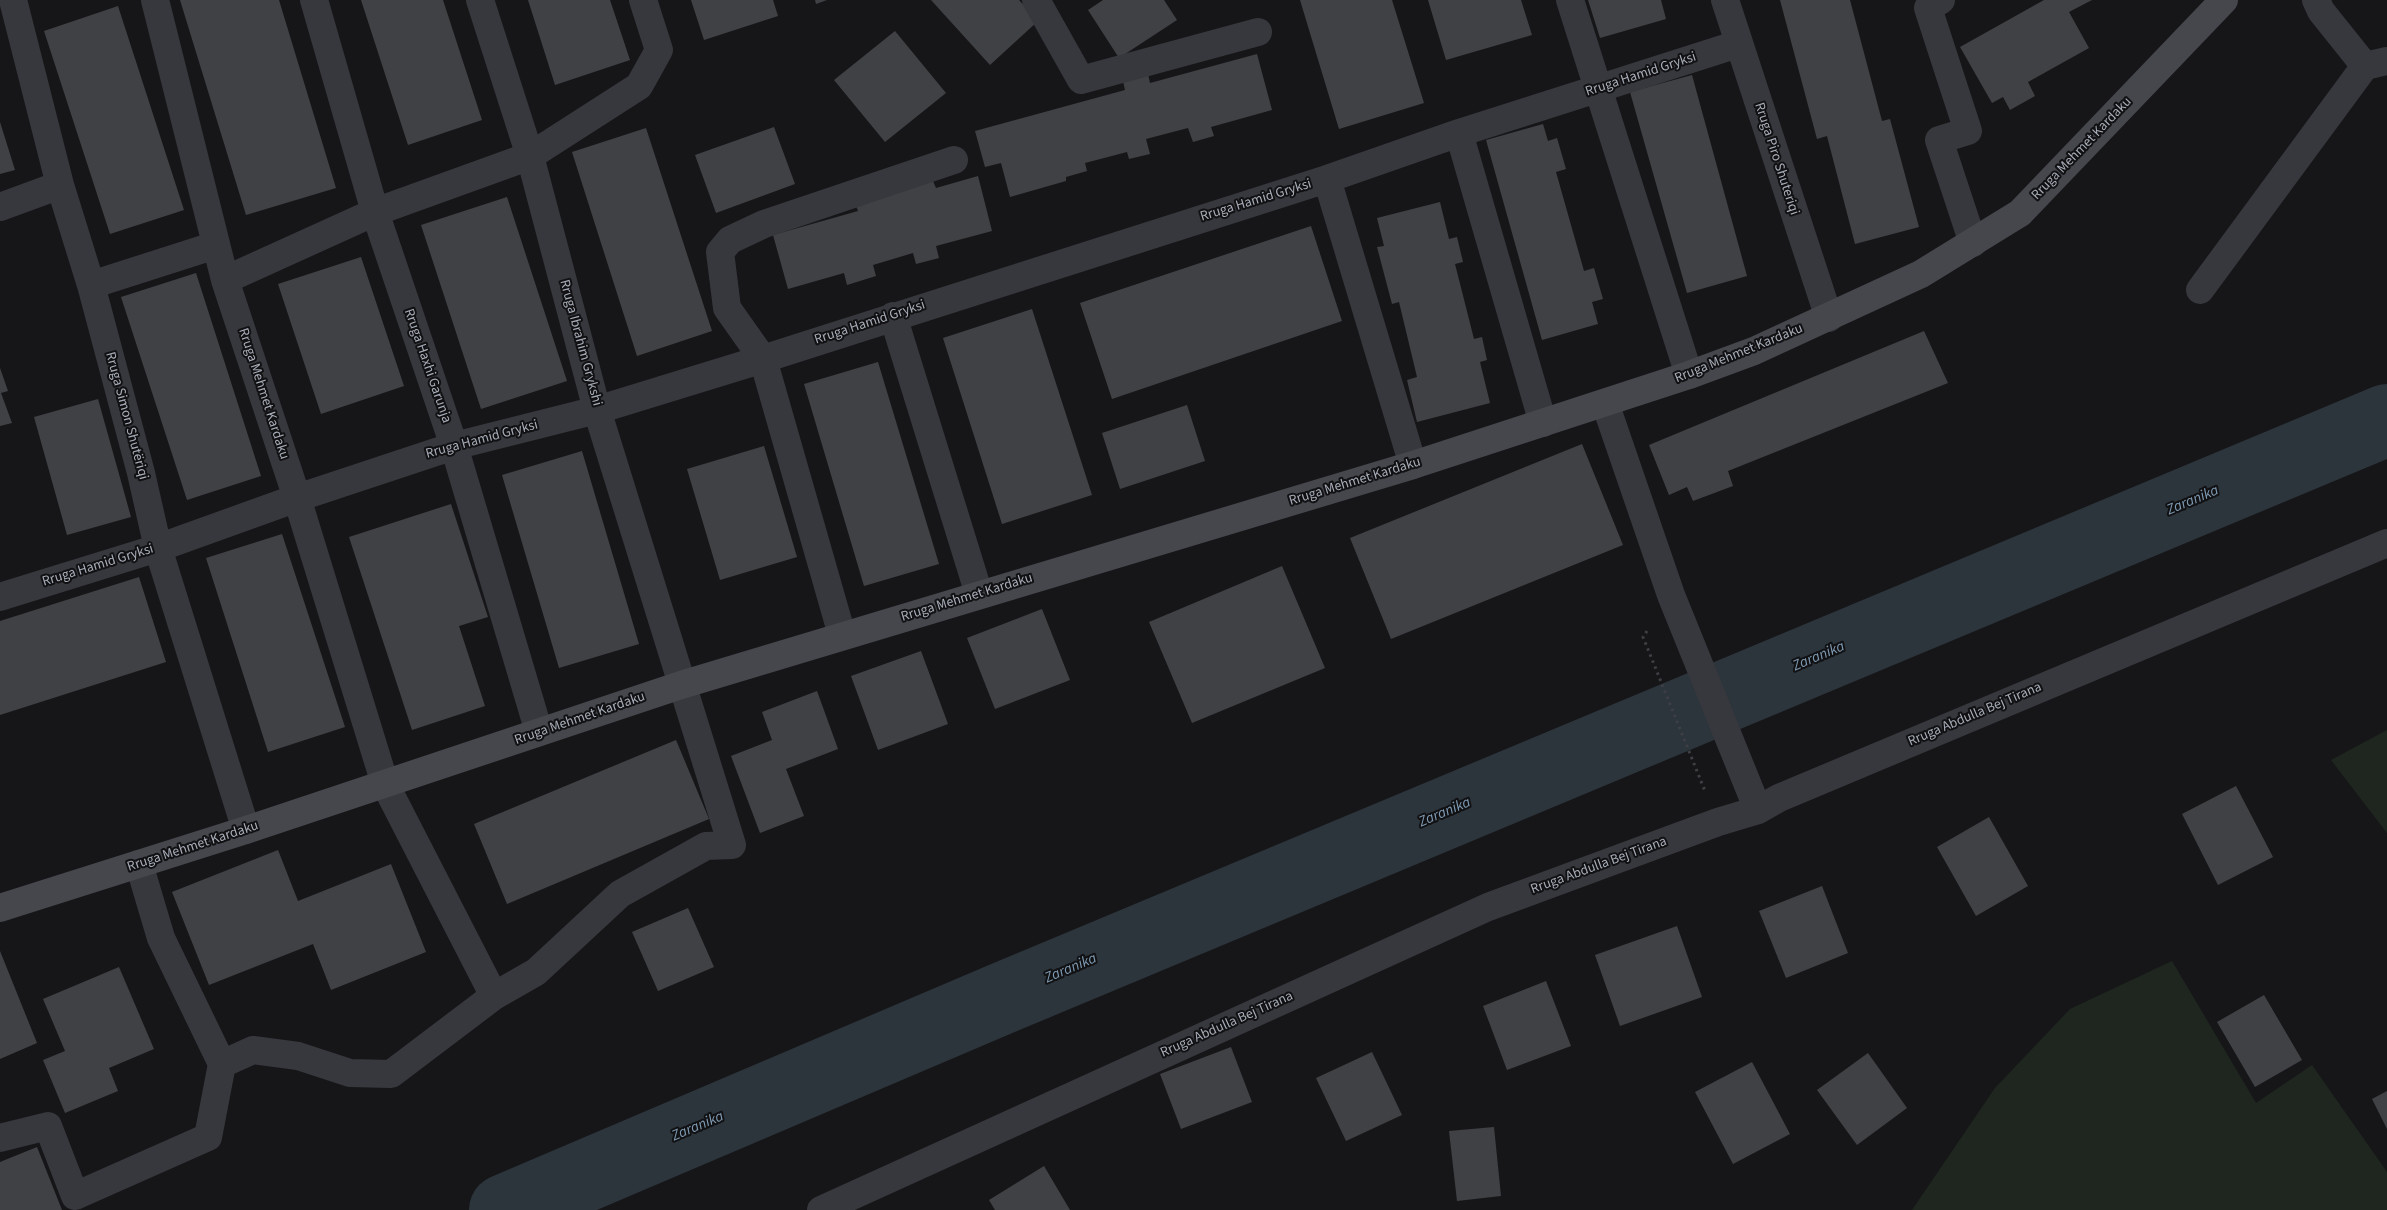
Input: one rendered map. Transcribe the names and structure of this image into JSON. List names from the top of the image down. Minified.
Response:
{"streets":{"street":["Rruga Hamid Gryksi","Rruga Mehmet Kardaku","Rruga Piro Shuteriqi","Rruga Ibrahim Grykshi","Rruga Haxhi Garunja","Rruga Simon Shutëriqi","Rruga Abdulla Bej Tirana"]},"crossings":[["Rruga Hamid Gryksi","Rruga Mehmet Kardaku"],["Rruga Hamid Gryksi","Rruga Piro Shuteriqi"],["Rruga Hamid Gryksi","Rruga Ibrahim Grykshi"],["Rruga Hamid Gryksi","Rruga Haxhi Garunja"],["Rruga Hamid Gryksi","Rruga Simon Shutëriqi"],["Rruga Mehmet Kardaku","Rruga Piro Shuteriqi"],["Rruga Mehmet Kardaku","Rruga Ibrahim Grykshi"],["Rruga Mehmet Kardaku","Rruga Haxhi Garunja"],["Rruga Mehmet Kardaku","Rruga Simon Shutëriqi"]],"water":["Zaranika"]}
